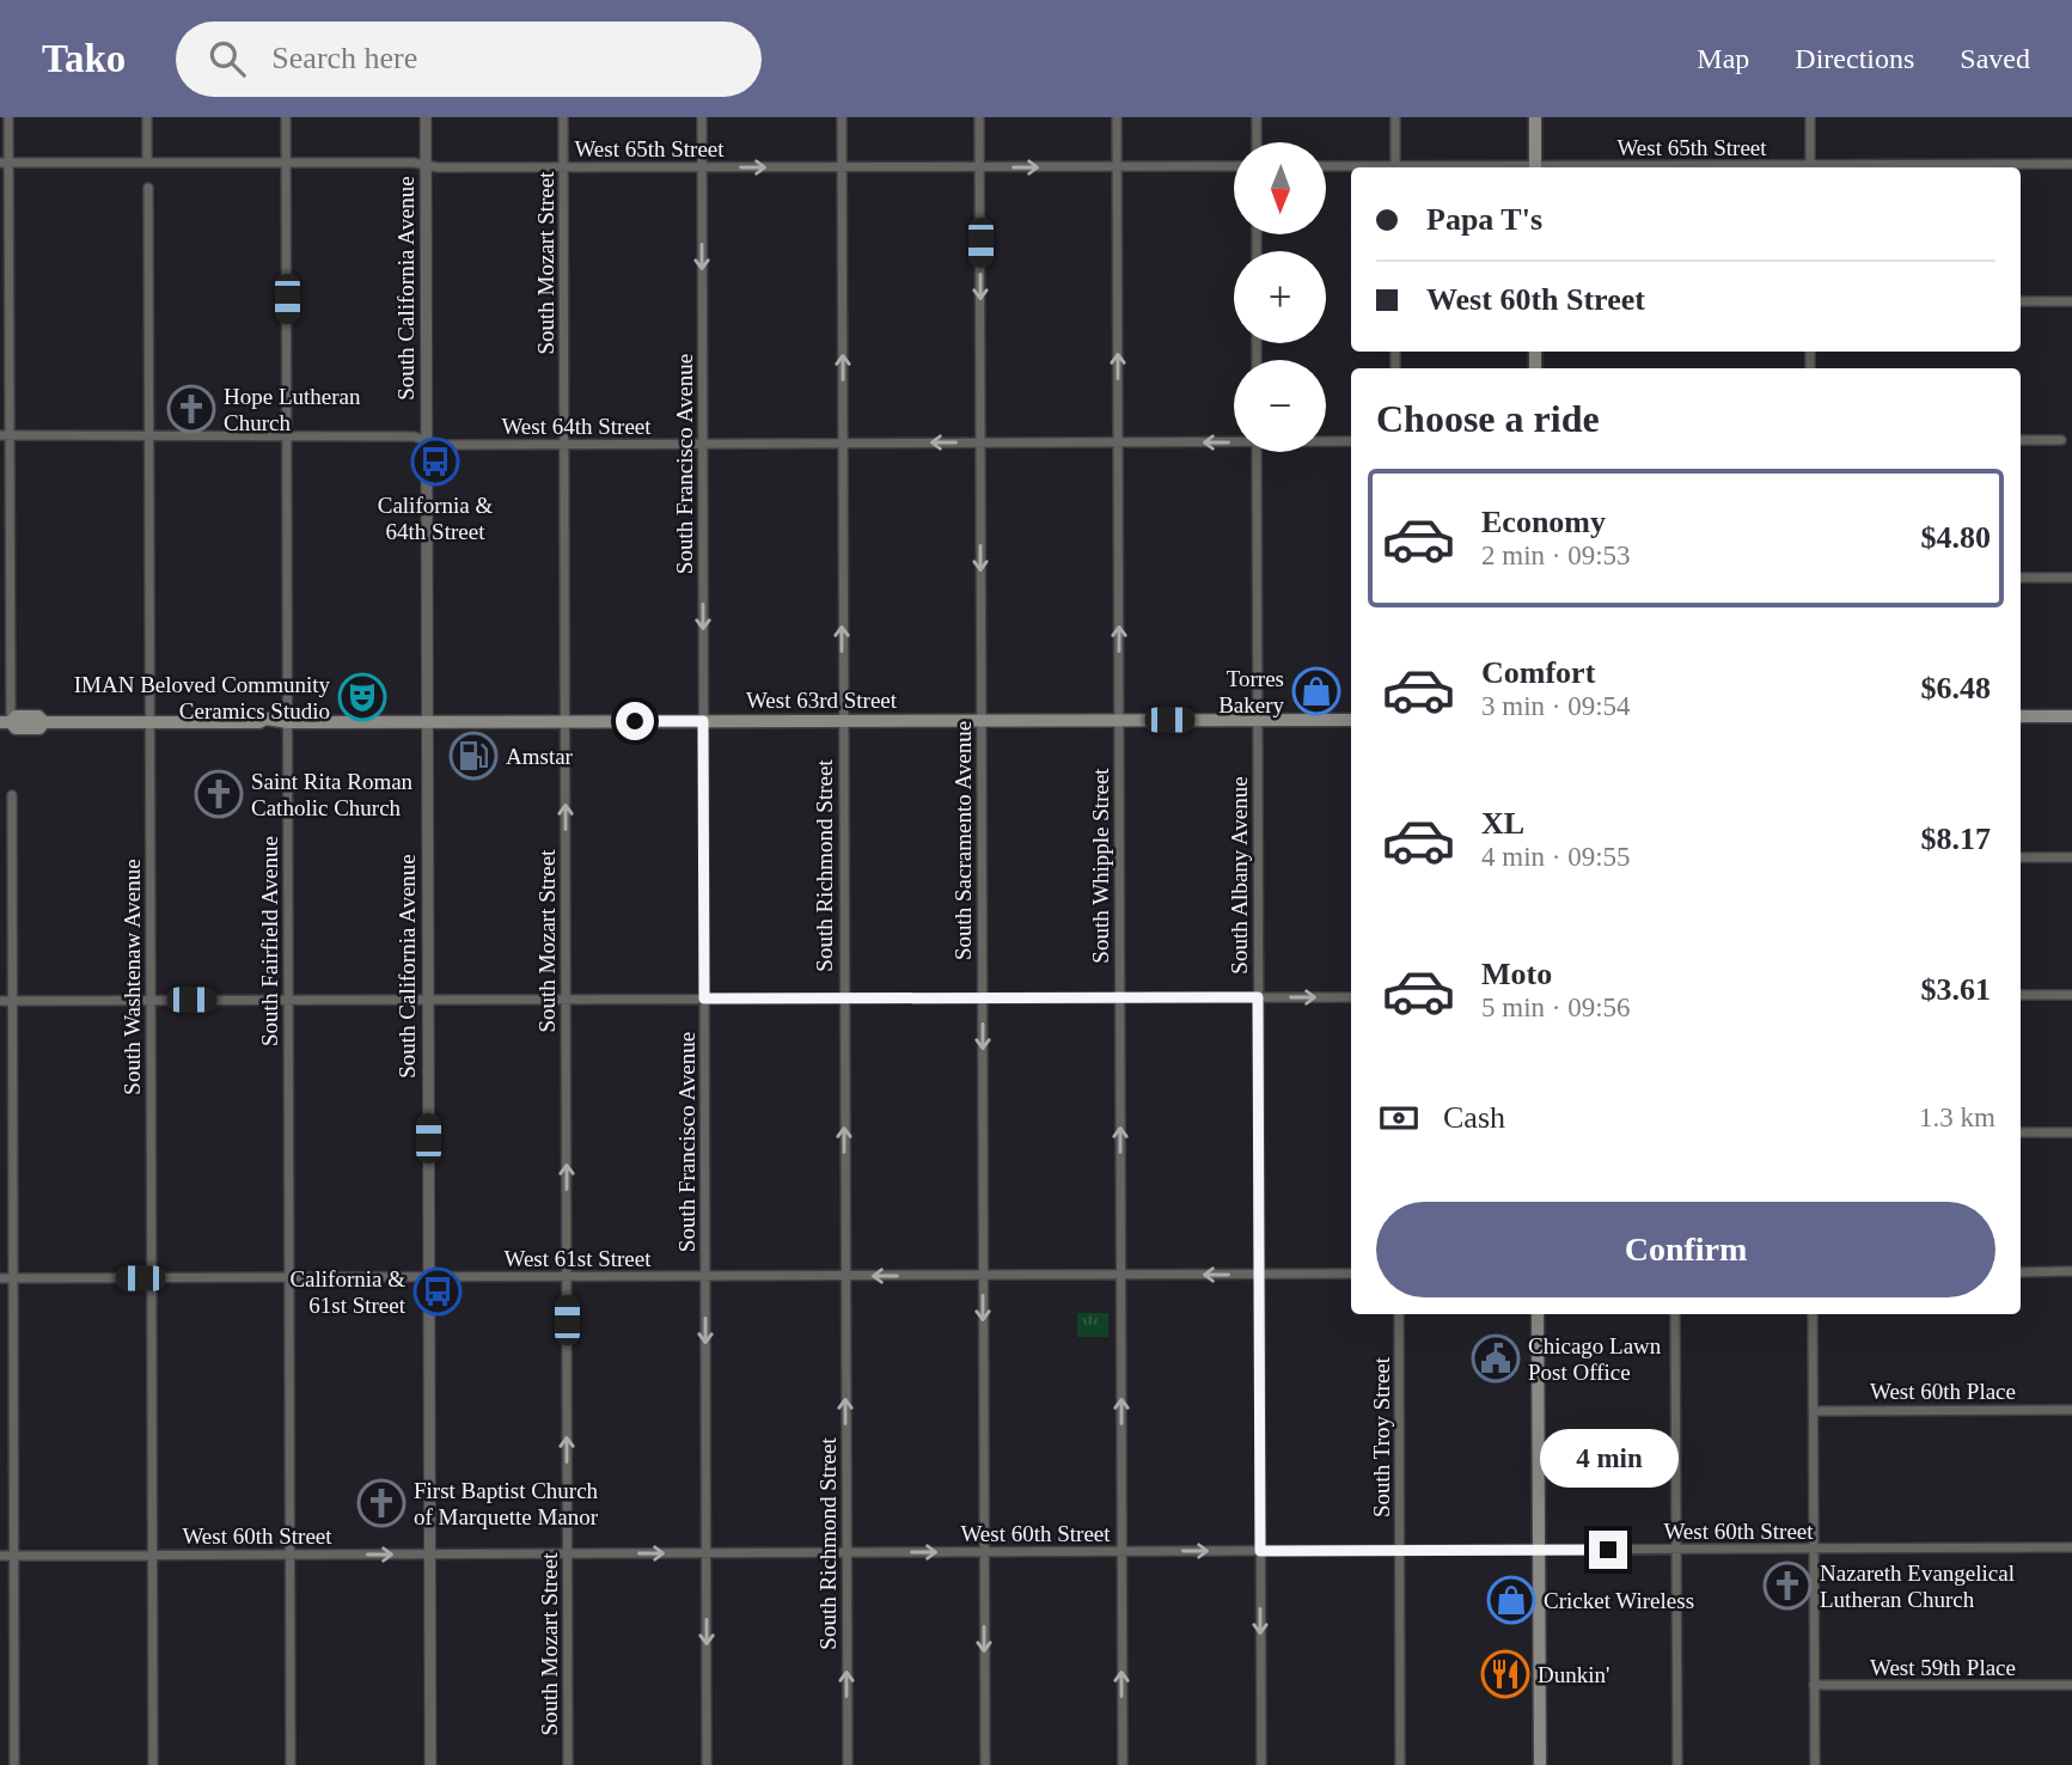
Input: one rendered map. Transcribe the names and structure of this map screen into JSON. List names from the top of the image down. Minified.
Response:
{"streets":{"main road":["West 63rd Street"],"street":["West 65th Street","South Mozart Street","South California Avenue","West 64th Street","South Francisco Avenue","South Sacramento Avenue","South Richmond Street","South Whipple Street","South Albany Avenue","South Fairfield Avenue","South Washtenaw Avenue","West 61st Street","West 60th Place","South Troy Street","West 60th Street","West 59th Place"]},"crossings":[["West 65th Street","South Mozart Street"],["West 65th Street","South California Avenue"],["West 65th Street","South Francisco Avenue"],["West 65th Street","South Sacramento Avenue"],["West 65th Street","South Richmond Street"],["West 65th Street","South Whipple Street"],["West 65th Street","South Fairfield Avenue"],["South Mozart Street","West 64th Street"],["South Mozart Street","West 63rd Street"],["South Mozart Street","West 61st Street"],["South Mozart Street","West 60th Street"],["South California Avenue","West 64th Street"],["South California Avenue","West 63rd Street"],["South California Avenue","West 61st Street"],["South California Avenue","West 60th Street"],["West 64th Street","South Francisco Avenue"],["West 64th Street","South Sacramento Avenue"],["West 64th Street","South Richmond Street"],["West 64th Street","South Whipple Street"],["West 64th Street","South Fairfield Avenue"],["West 64th Street","South Washtenaw Avenue"],["South Francisco Avenue","West 63rd Street"],["South Francisco Avenue","West 61st Street"],["South Francisco Avenue","West 60th Street"],["West 63rd Street","South Sacramento Avenue"],["West 63rd Street","South Richmond Street"],["West 63rd Street","South Whipple Street"],["West 63rd Street","South Albany Avenue"],["West 63rd Street","South Fairfield Avenue"],["West 63rd Street","South Washtenaw Avenue"],["South Sacramento Avenue","West 61st Street"],["South Sacramento Avenue","West 60th Street"],["South Richmond Street","West 61st Street"],["South Richmond Street","West 60th Street"],["South Whipple Street","West 61st Street"],["South Whipple Street","West 60th Street"],["South Albany Avenue","West 61st Street"],["South Albany Avenue","West 60th Street"],["South Fairfield Avenue","West 61st Street"],["South Fairfield Avenue","West 60th Street"],["South Washtenaw Avenue","West 61st Street"],["South Washtenaw Avenue","West 60th Street"],["South Troy Street","West 60th Street"]],"one_way":["South Mozart Street","South Francisco Avenue","South Sacramento Avenue","South Richmond Street","South Whipple Street"],"places":{"church":["Hope Lutheran Church","Saint Rita Roman Catholic Church","First Baptist Church of Marquette Manor","Nazareth Evangelical Lutheran Church"],"bus stop":["California & 64th Street","California & 61st Street"],"shop":["Torres Bakery","Cricket Wireless"],"theatre":["IMAN Beloved Community Ceramics Studio"],"fuel station":["Amstar"],"public building":["Chicago Lawn Post Office"],"restaurant":["Dunkin'"]},"north":"bottom","page":{"header":"Tako","search":"Search here","nav":["Map","Directions","Saved"],"map_buttons":["+","−"],"banner":["Papa T's","West 60th Street"],"heading":"Choose a ride","list":[{"name":"Economy","note":"2 min · 09:53","value":"$4.80"},{"name":"Comfort","note":"3 min · 09:54","value":"$6.48"},{"name":"XL","note":"4 min · 09:55","value":"$8.17"},{"name":"Moto","note":"5 min · 09:56","value":"$3.61"}],"pay":["Cash","1.3 km"],"buttons":"Confirm","bubble":"4 min"}}
